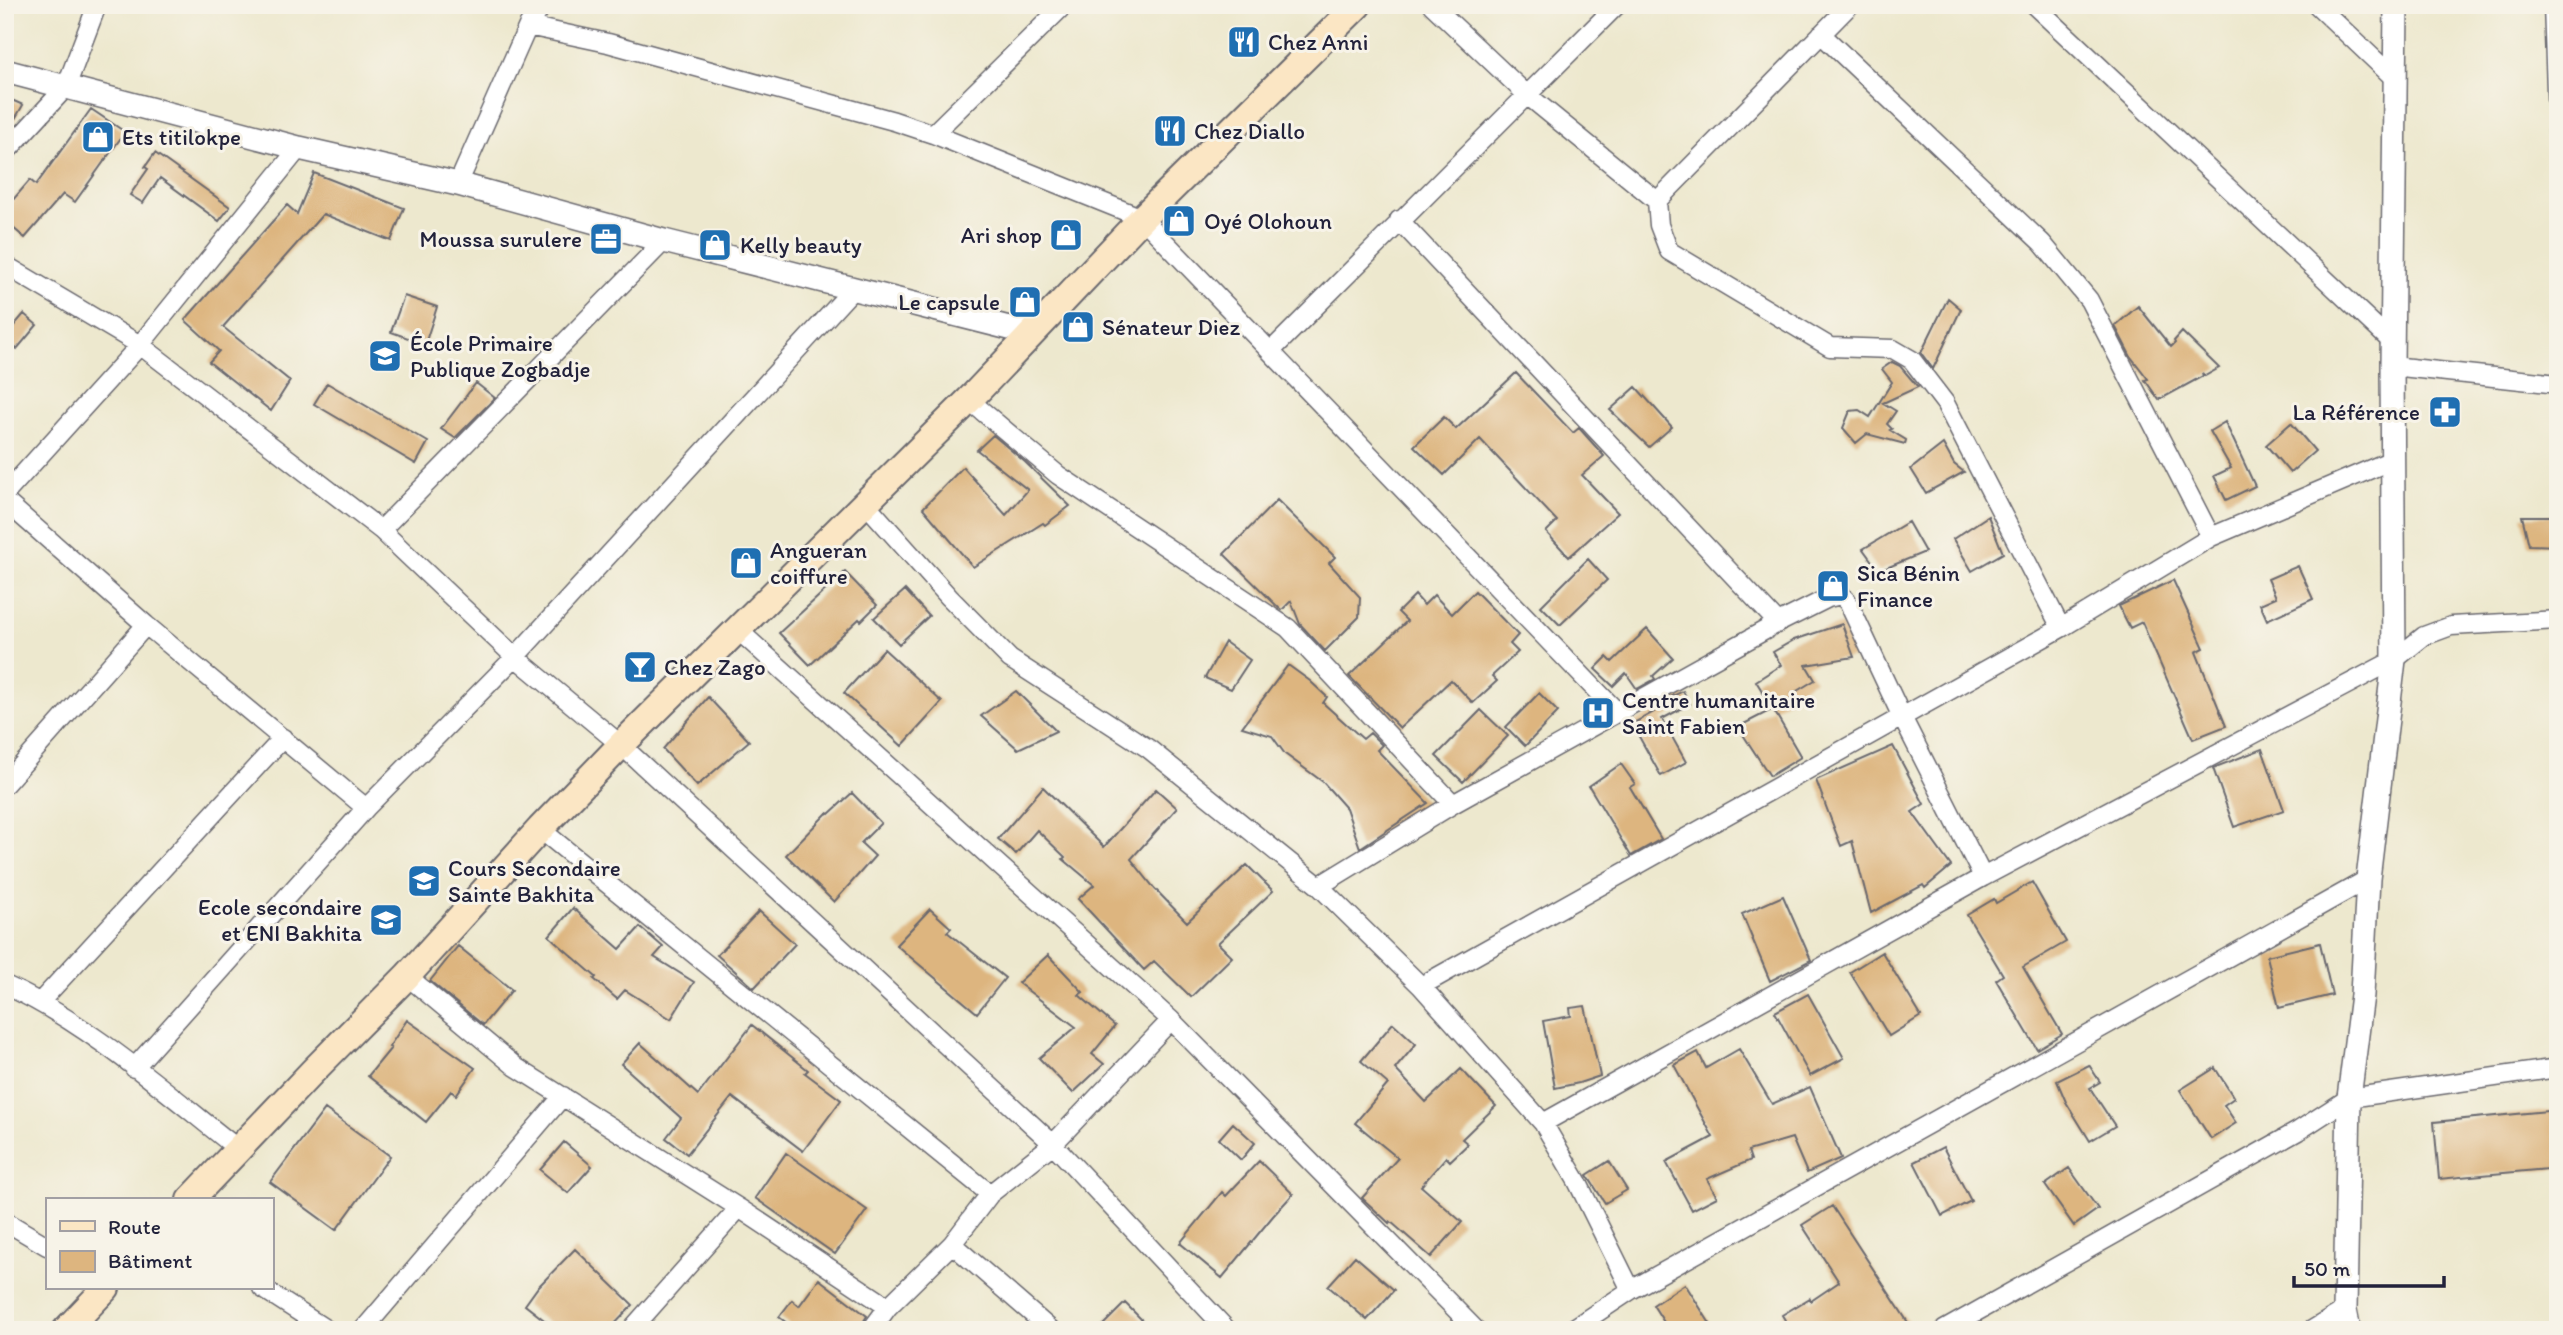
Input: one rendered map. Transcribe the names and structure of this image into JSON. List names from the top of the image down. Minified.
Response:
{"places":{"restaurant":["Chez Anni","Chez Diallo"],"shop":["Ets titilokpe","Oyé Olohoun","Ari shop","Kelly beauty","Le capsule","Sénateur Diez","Angueran coiffure","Sica Bénin Finance"],"office":["Moussa surulere"],"school or university":["École Primaire Publique Zogbadje","Cours Secondaire Sainte Bakhita","Ecole secondaire et ENI Bakhita"],"pharmacy":["La Référence"],"bar":["Chez Zago"],"hospital":["Centre humanitaire Saint Fabien"]},"legend":["Route","Bâtiment"],"scale_bar":"50 m"}
